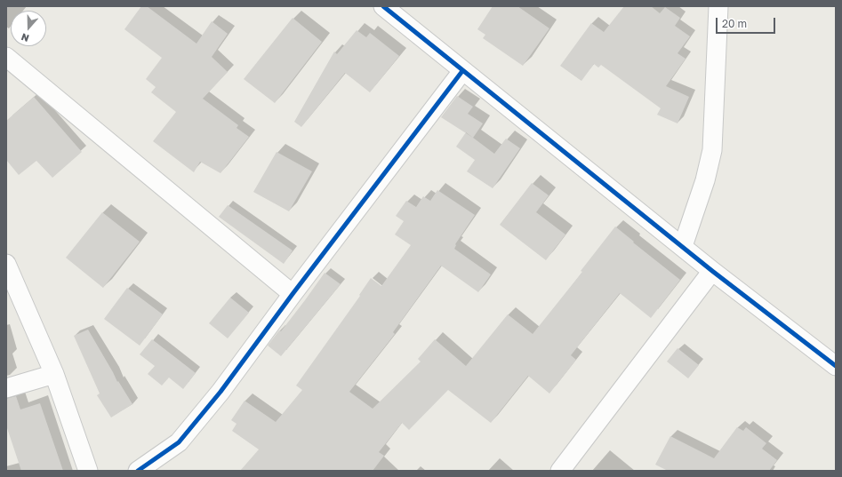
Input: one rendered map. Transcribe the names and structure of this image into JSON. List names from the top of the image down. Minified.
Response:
{"scale_bar":"20 m","north":"bottom"}
